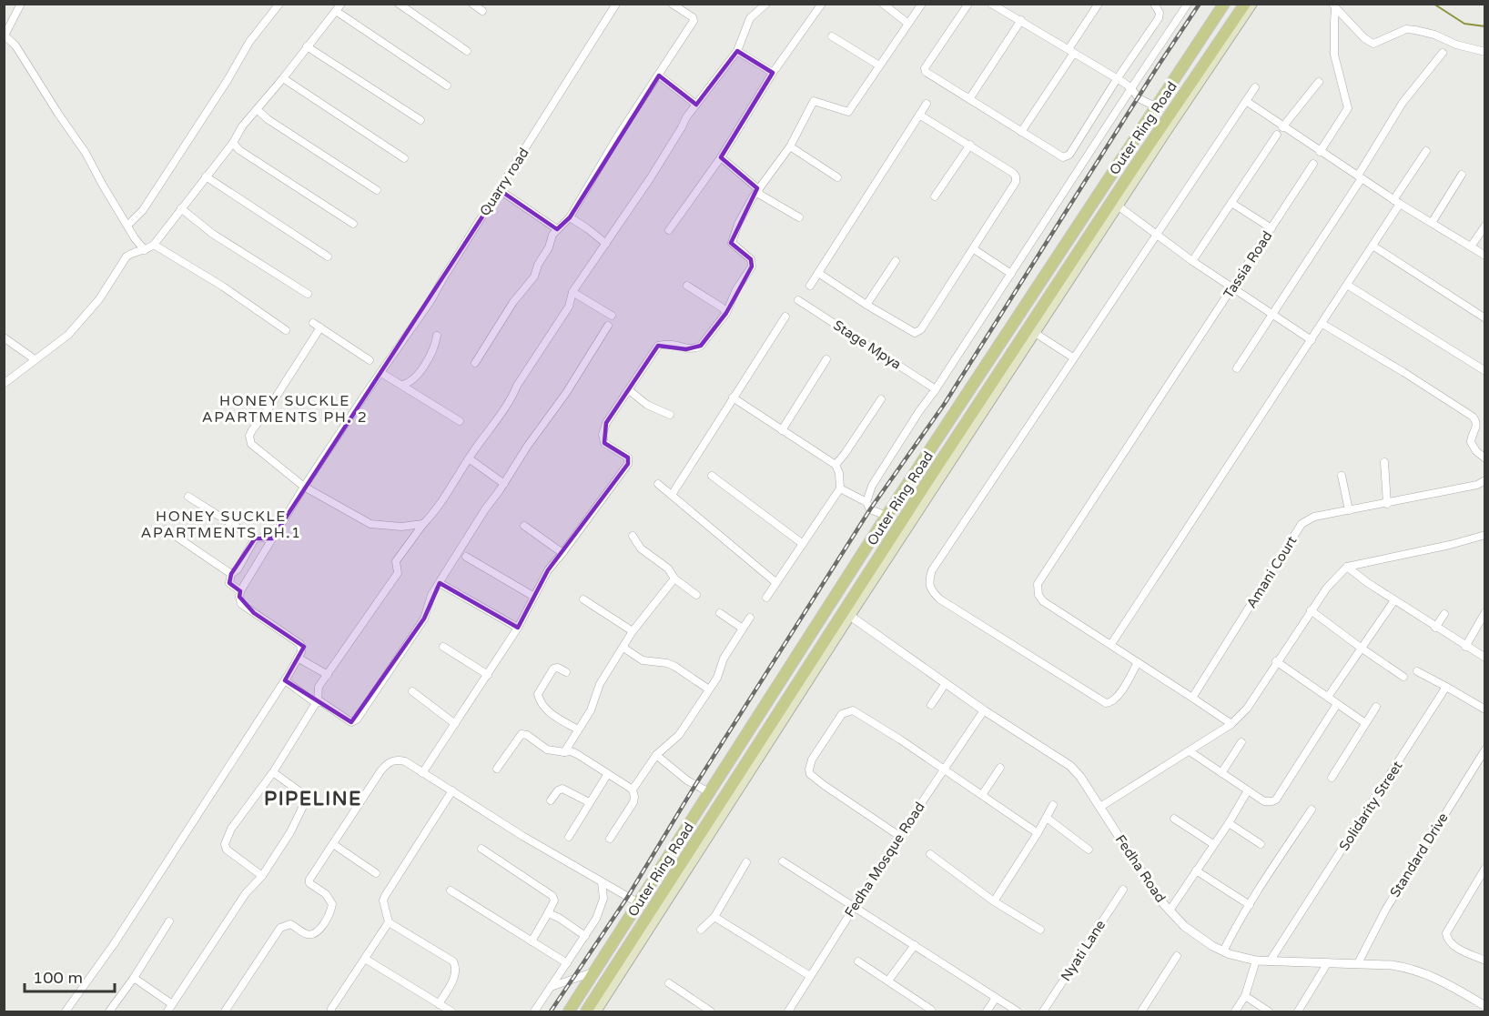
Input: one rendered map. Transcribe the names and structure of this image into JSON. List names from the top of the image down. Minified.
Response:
{"streets":{"main road":["Outer Ring Road"],"street":["Quarry road","Tassia Road","Stage Mpya","Amani Court","Solidarity Street","Standard Drive","Fedha Mosque Road","Fedha Road","Nyati Lane"]},"crossings":[["Solidarity Street","Fedha Road"],["Standard Drive","Fedha Road"],["Fedha Mosque Road","Fedha Road"]],"districts":["HONEY SUCKLE APARTMENTS PH. 2","HONEY SUCKLE APARTMENTS PH.1","PIPELINE"],"scale_bar":"100 m"}
